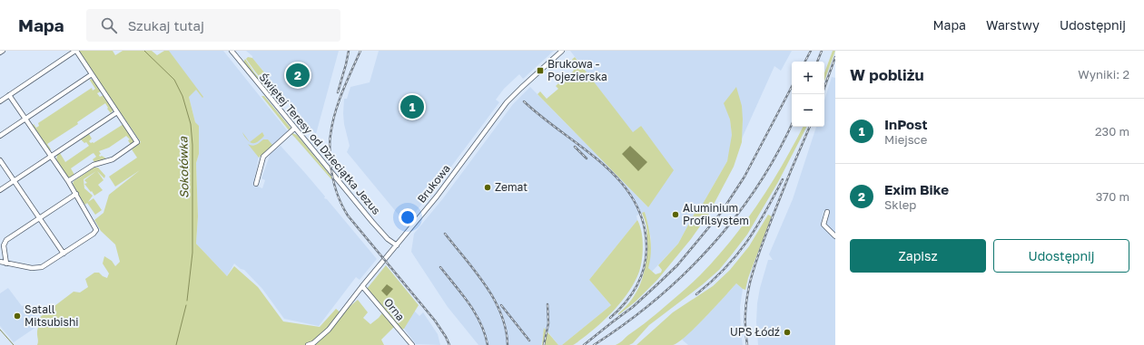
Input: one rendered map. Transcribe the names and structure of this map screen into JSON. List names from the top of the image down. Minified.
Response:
{"streets":{"street":["Świętej Teresy od Dzieciątka Jezus","Brukowa","Orna"]},"crossings":[["Świętej Teresy od Dzieciątka Jezus","Brukowa"],["Brukowa","Orna"]],"water":["Sokołówka"],"places":{"transit":["Brukowa - Pojezierska"],"other":["Zemat","Aluminium Profilsystem","Satall Mitsubishi","UPS Łódź"]},"page":{"header":"Mapa","search":"Szukaj tutaj","nav":["Mapa","Warstwy","Udostępnij"],"heading":["W pobliżu","Wyniki: 2"],"map_buttons":["+","−"],"pins":["2","1"],"list":[{"mark":"1","name":"InPost","note":"Miejsce","value":"230 m"},{"mark":"2","name":"Exim Bike","note":"Sklep","value":"370 m"}],"buttons":["Zapisz","Udostępnij"]}}
